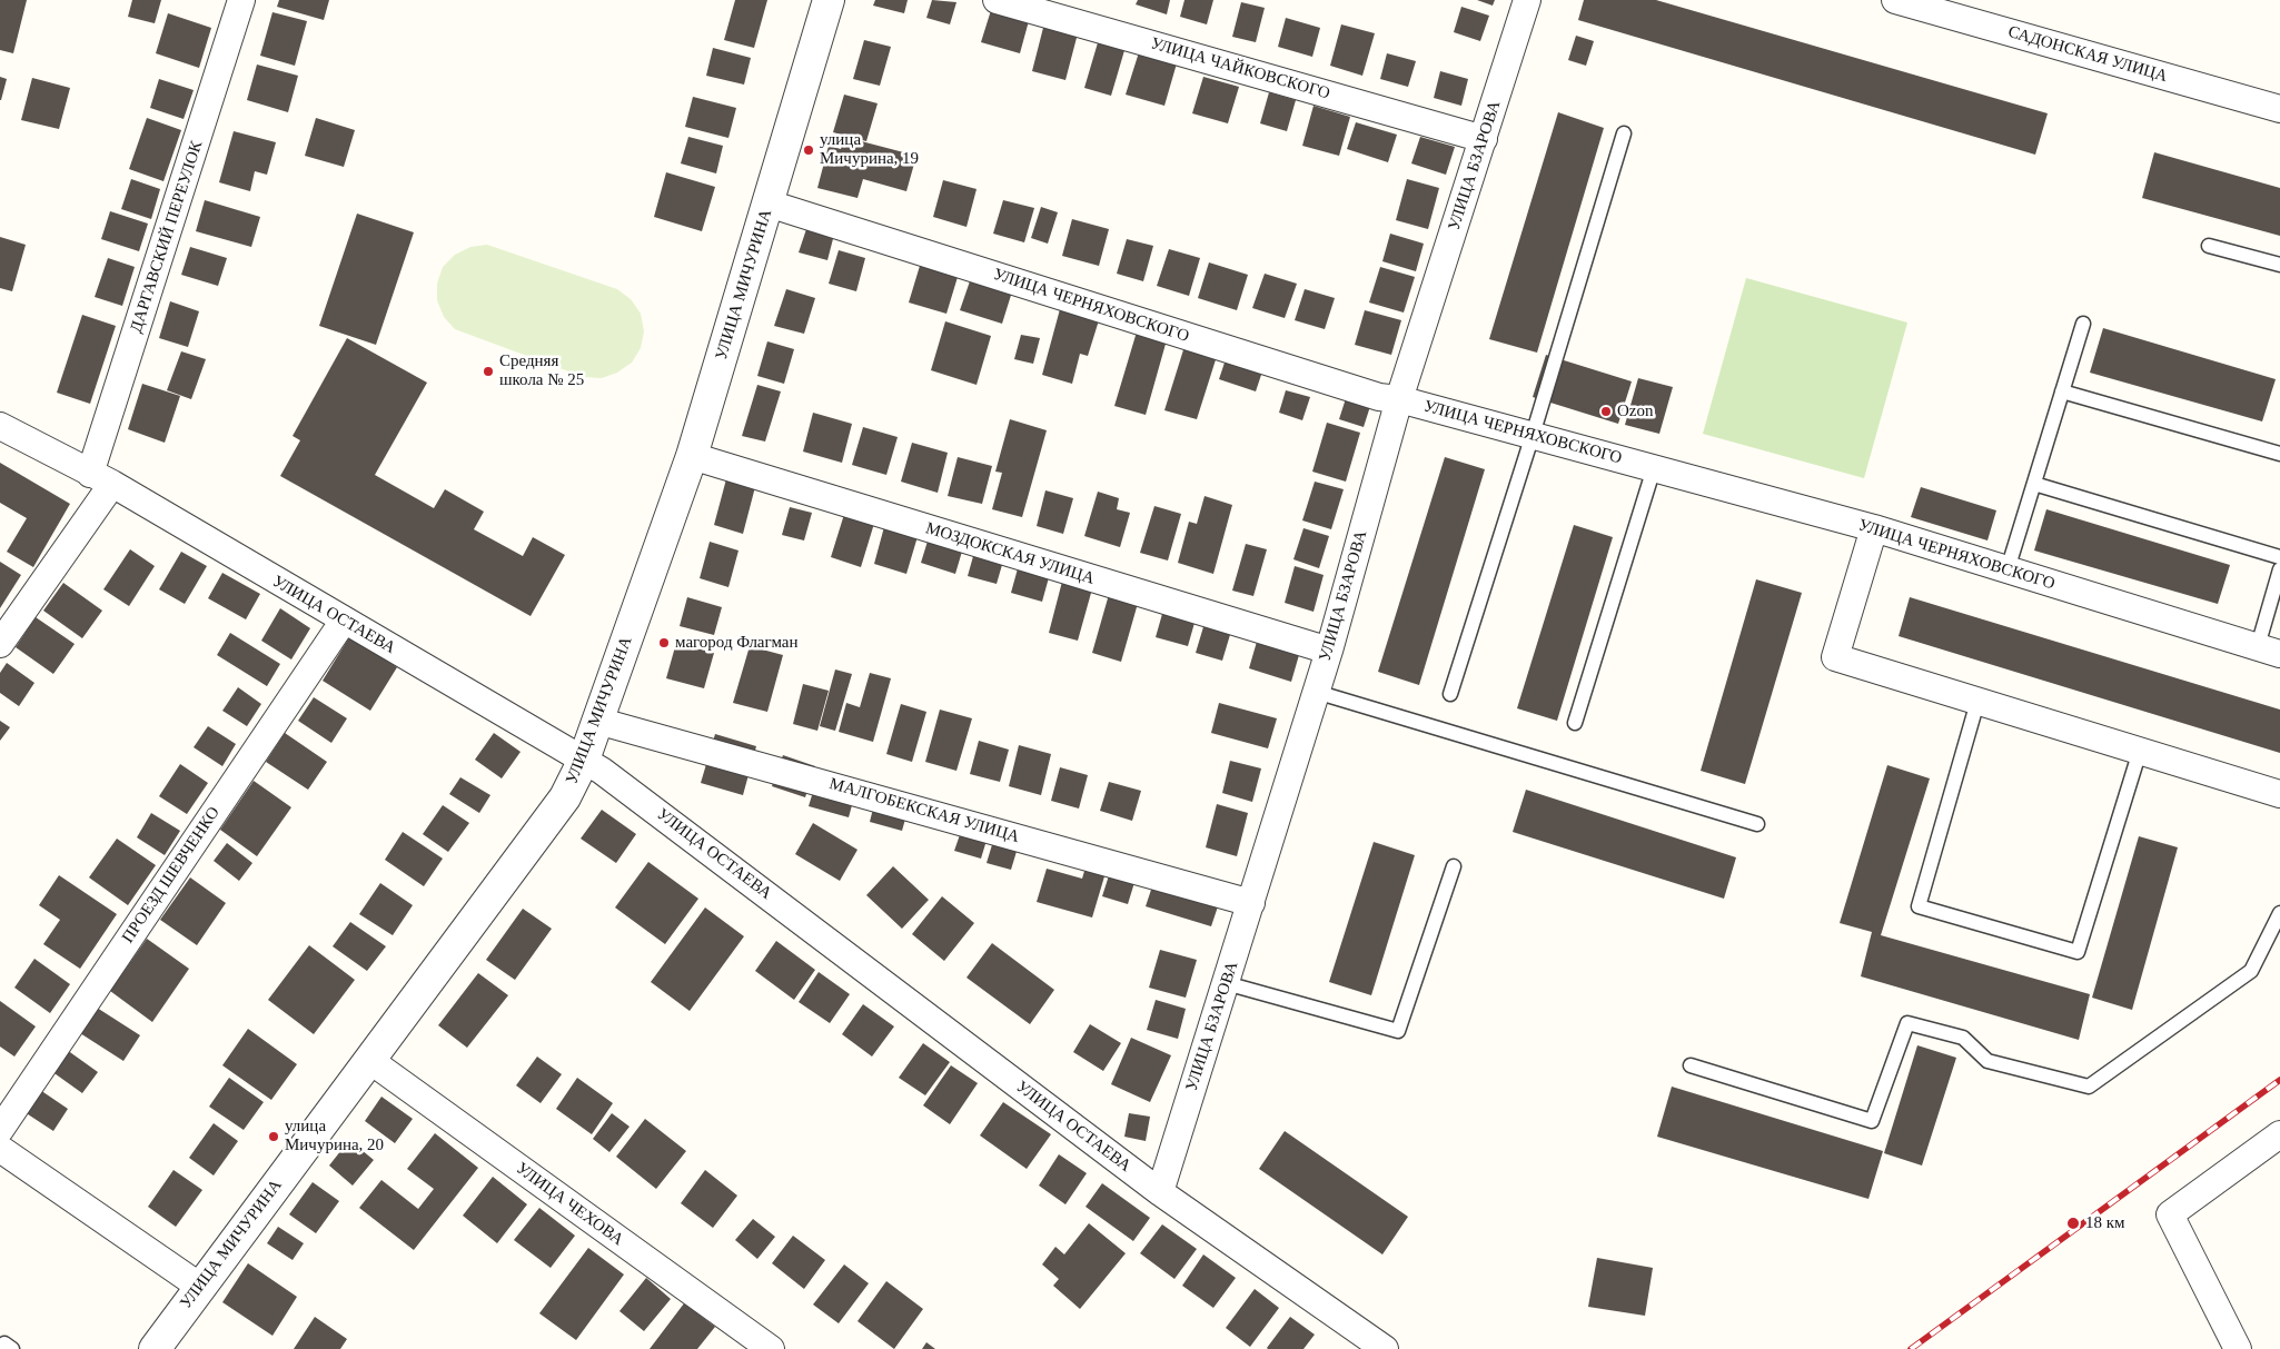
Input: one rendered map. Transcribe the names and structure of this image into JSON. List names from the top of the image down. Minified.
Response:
{"streets":{"street":["САДОНСКАЯ УЛИЦА","УЛИЦА ЧАЙКОВСКОГО","УЛИЦА БЗАРОВА","ДАРГАВСКИЙ ПЕРЕУЛОК","УЛИЦА МИЧУРИНА","УЛИЦА ЧЕРНЯХОВСКОГО","МОЗДОКСКАЯ УЛИЦА","УЛИЦА ОСТАЕВА","МАЛГОБЕКСКАЯ УЛИЦА","ПРОЕЗД ШЕВЧЕНКО","УЛИЦА ЧЕХОВА"]},"crossings":[["УЛИЦА ЧАЙКОВСКОГО","УЛИЦА БЗАРОВА"],["УЛИЦА БЗАРОВА","УЛИЦА ЧЕРНЯХОВСКОГО"],["УЛИЦА БЗАРОВА","МОЗДОКСКАЯ УЛИЦА"],["УЛИЦА БЗАРОВА","УЛИЦА ОСТАЕВА"],["УЛИЦА БЗАРОВА","МАЛГОБЕКСКАЯ УЛИЦА"],["ДАРГАВСКИЙ ПЕРЕУЛОК","УЛИЦА ОСТАЕВА"],["УЛИЦА МИЧУРИНА","УЛИЦА ЧЕРНЯХОВСКОГО"],["УЛИЦА МИЧУРИНА","МОЗДОКСКАЯ УЛИЦА"],["УЛИЦА МИЧУРИНА","УЛИЦА ОСТАЕВА"],["УЛИЦА МИЧУРИНА","МАЛГОБЕКСКАЯ УЛИЦА"],["УЛИЦА МИЧУРИНА","УЛИЦА ЧЕХОВА"],["УЛИЦА ОСТАЕВА","ПРОЕЗД ШЕВЧЕНКО"]],"places":["улица Мичурина, 19","Средняя школа № 25","Ozon","магород Флагман","улица Мичурина, 20","18 км"]}
